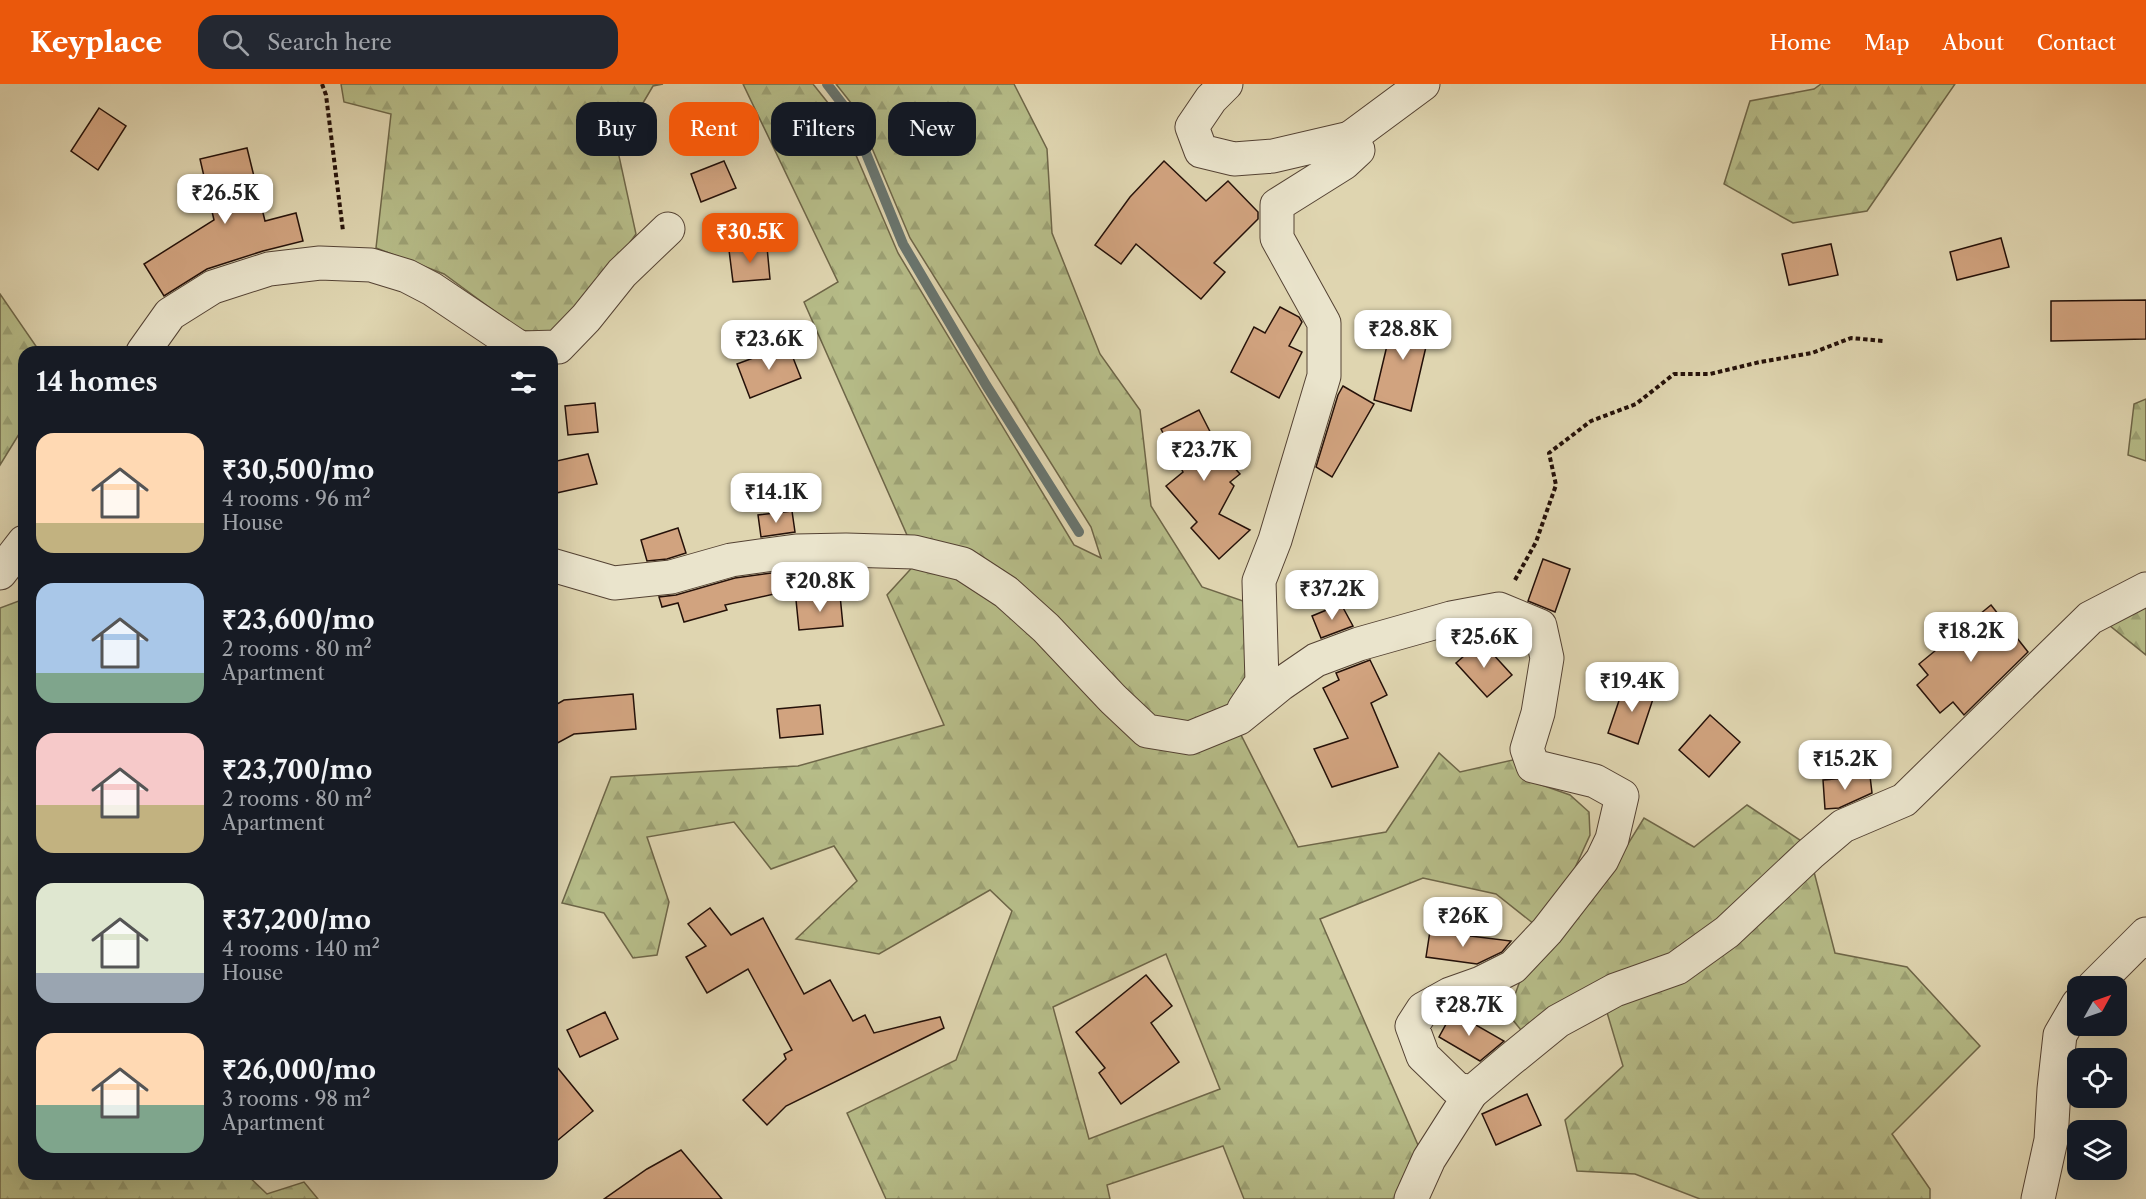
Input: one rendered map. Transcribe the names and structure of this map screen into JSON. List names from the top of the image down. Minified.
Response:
{"north":"top right","page":{"header":"Keyplace","search":"Search here","nav":["Home","Map","About","Contact"],"chip":["Buy","Rent","Filters","New"],"price":["₹26.5K","₹30.5K","₹28.8K","₹23.6K","₹23.7K","₹14.1K","₹20.8K","₹37.2K","₹18.2K","₹25.6K","₹19.4K","₹15.2K","₹26K","₹28.7K"],"heading":"14 homes","list":[{"name":"₹30,500/mo","note":"4 rooms · 96 m² · House"},{"name":"₹23,600/mo","note":"2 rooms · 80 m² · Apartment"},{"name":"₹23,700/mo","note":"2 rooms · 80 m² · Apartment"},{"name":"₹37,200/mo","note":"4 rooms · 140 m² · House"},{"name":"₹26,000/mo","note":"3 rooms · 98 m² · Apartment"}]}}
